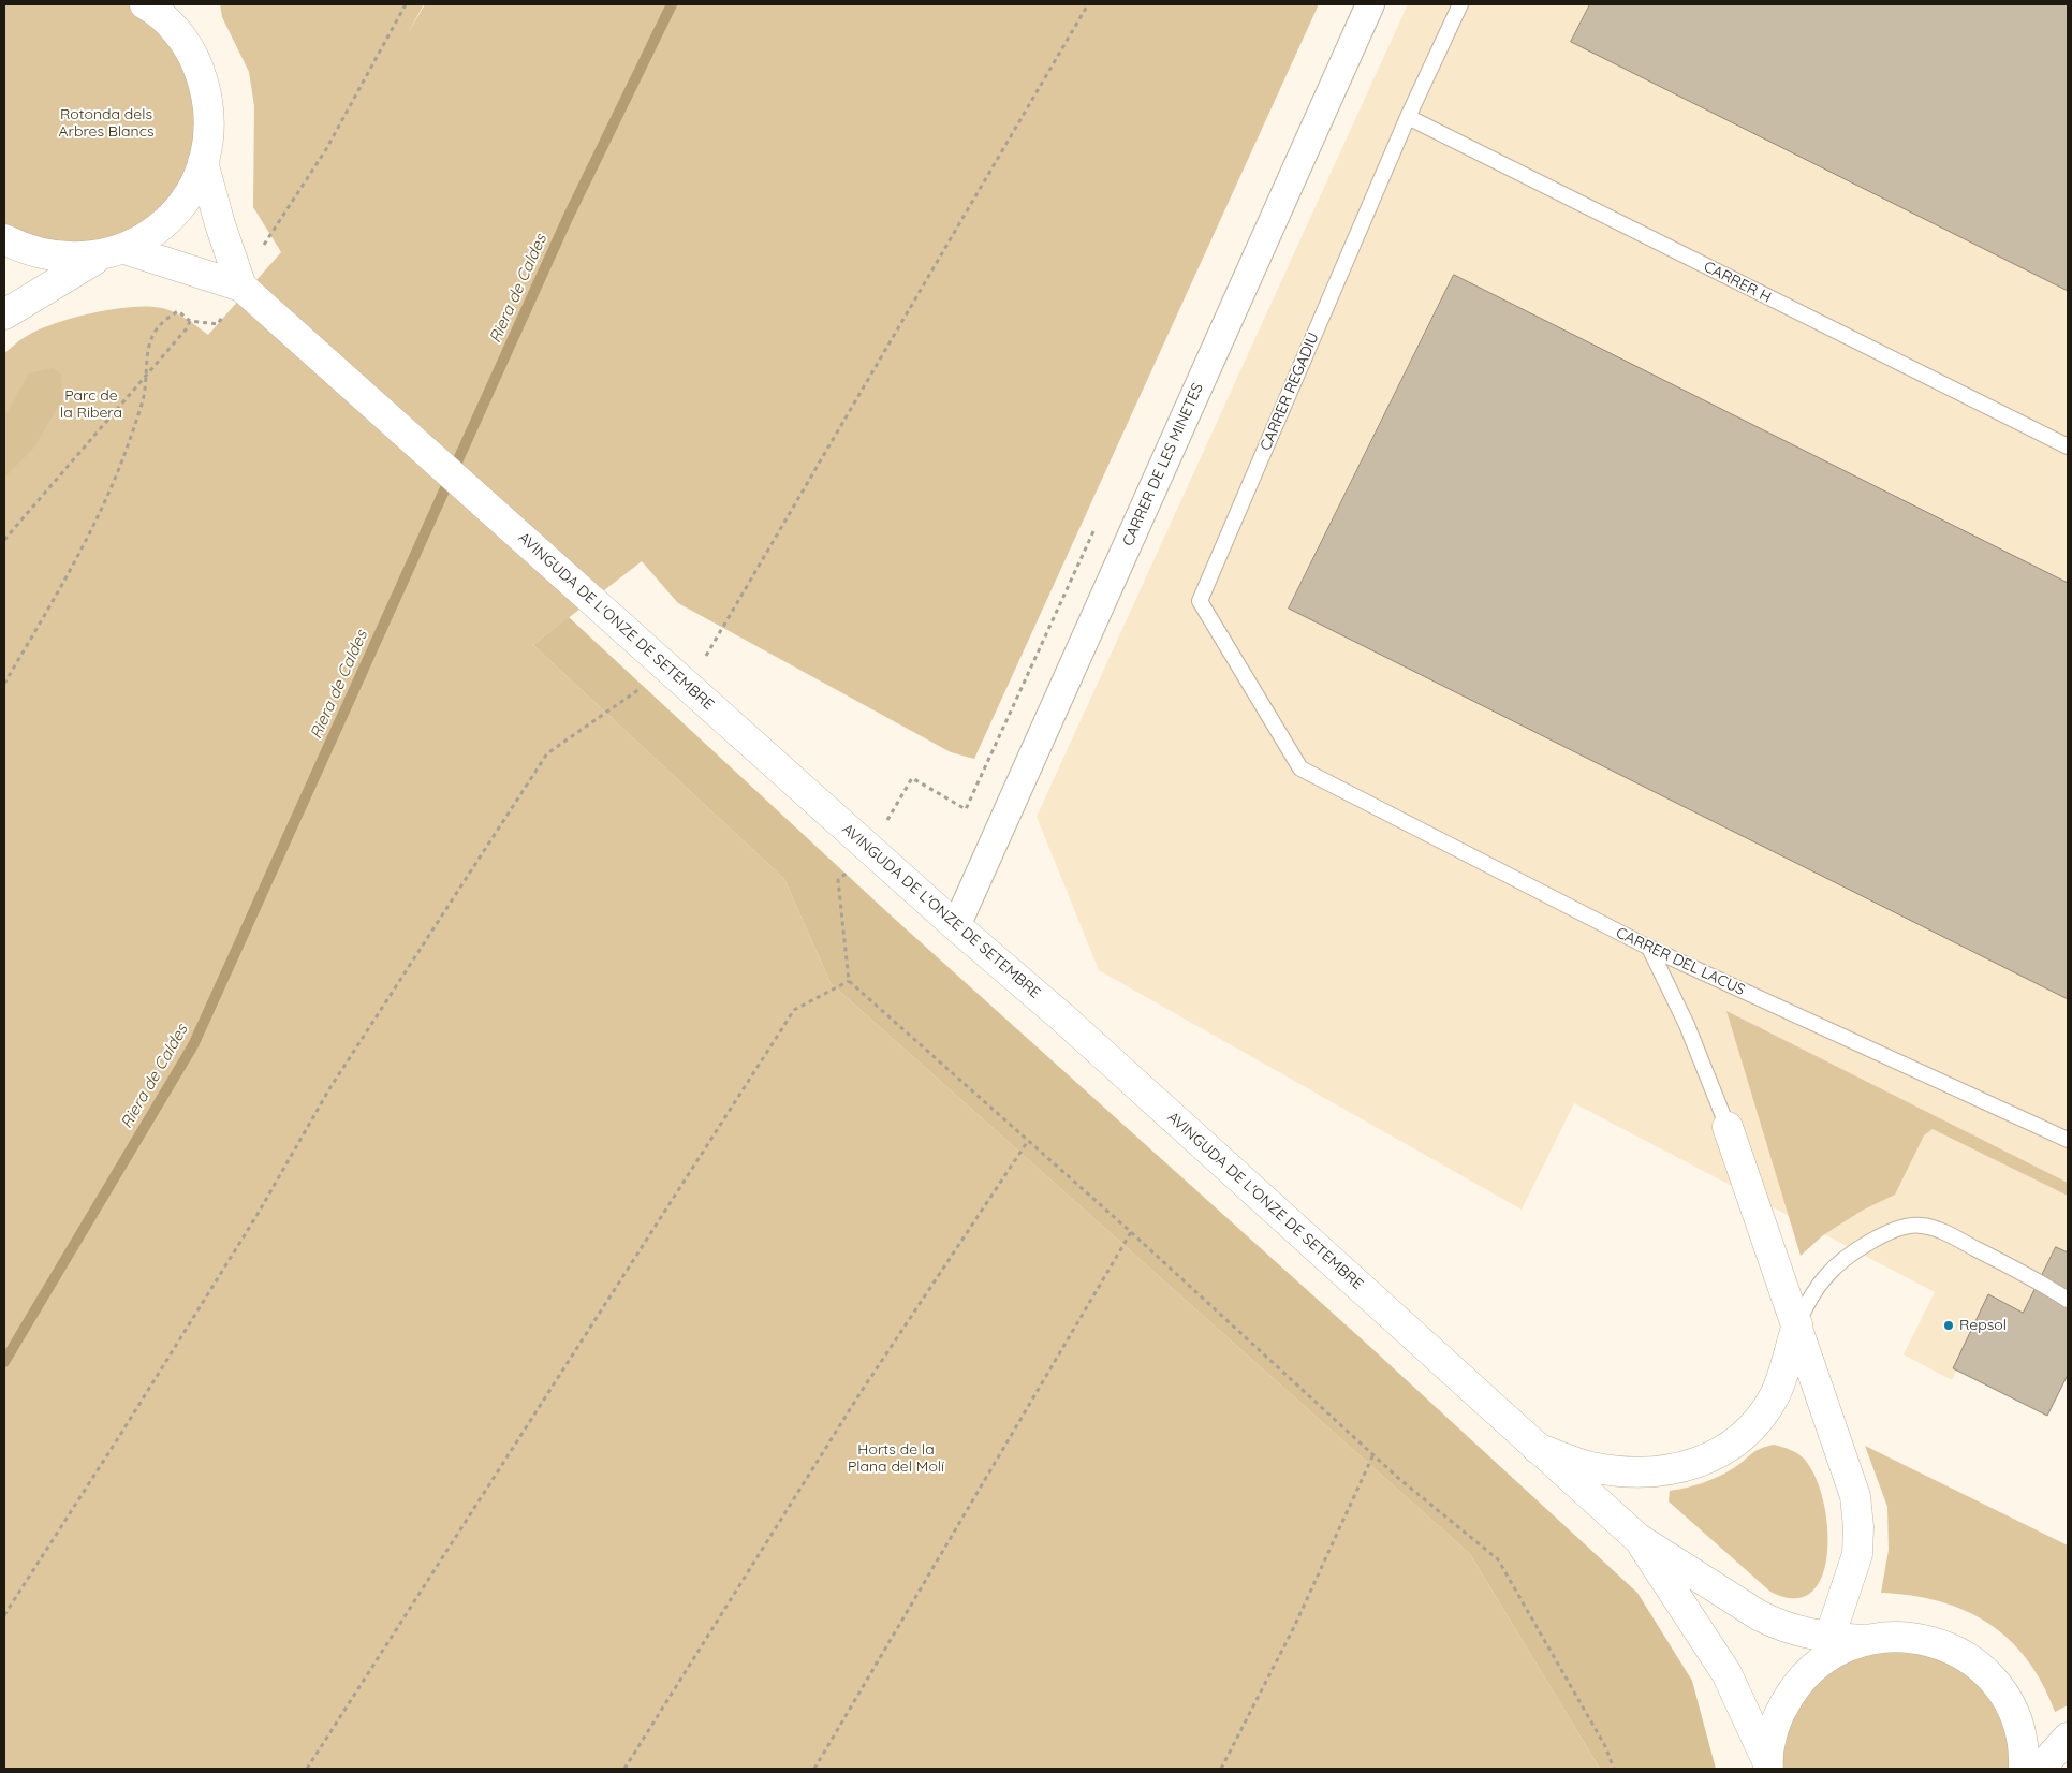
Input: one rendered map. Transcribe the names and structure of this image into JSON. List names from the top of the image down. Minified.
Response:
{"streets":{"main road":["AVINGUDA DE L'ONZE DE SETEMBRE"],"street":["CARRER DE LES MINETES"],"lane":["CARRER H","CARRER REGADIU","CARRER DEL LACUS"]},"crossings":[["CARRER H","CARRER REGADIU"],["CARRER REGADIU","CARRER DEL LACUS"],["CARRER DE LES MINETES","AVINGUDA DE L'ONZE DE SETEMBRE"]],"water":["Riera de Caldes"],"parks":["Rotonda dels Arbres Blancs","Parc de la Ribera","Horts de la Plana del Molí"],"places":["Repsol"]}
